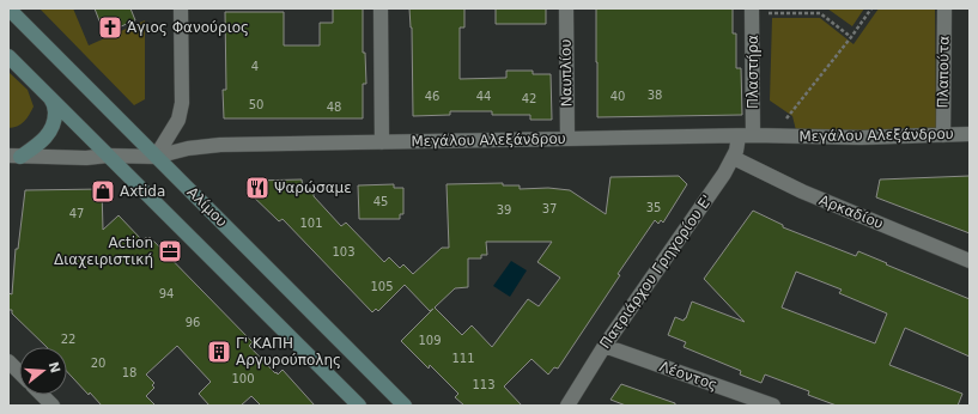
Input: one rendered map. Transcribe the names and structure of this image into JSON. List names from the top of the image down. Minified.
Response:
{"streets":{"main road":["Αλίμου"],"street":["Πλαστήρα","Πλαπούτα","Ναυπλίου","Μεγάλου Αλεξάνδρου","Αρκαδίου","Πατριάρχου Γρηγορίου Ε'","Λέοντος"]},"crossings":[["Πλαστήρα","Μεγάλου Αλεξάνδρου"],["Πλαπούτα","Μεγάλου Αλεξάνδρου"],["Ναυπλίου","Μεγάλου Αλεξάνδρου"],["Μεγάλου Αλεξάνδρου","Αλίμου"],["Μεγάλου Αλεξάνδρου","Πατριάρχου Γρηγορίου Ε'"],["Αρκαδίου","Πατριάρχου Γρηγορίου Ε'"],["Πατριάρχου Γρηγορίου Ε'","Λέοντος"]],"places":{"church":["Άγιος Φανούριος"],"restaurant":["Ψαρώσαμε"],"shop":["Axtida"],"office":["Action Διαχειριστική"],"building":["Γ' ΚΑΠΗ Αργυρούπολης"]},"house_numbers":["4","38","46","44","40","42","50","48","45","35","37","39","47","101","103","105","94","96","22","109","111","20","18","100","113"],"north":"right"}
